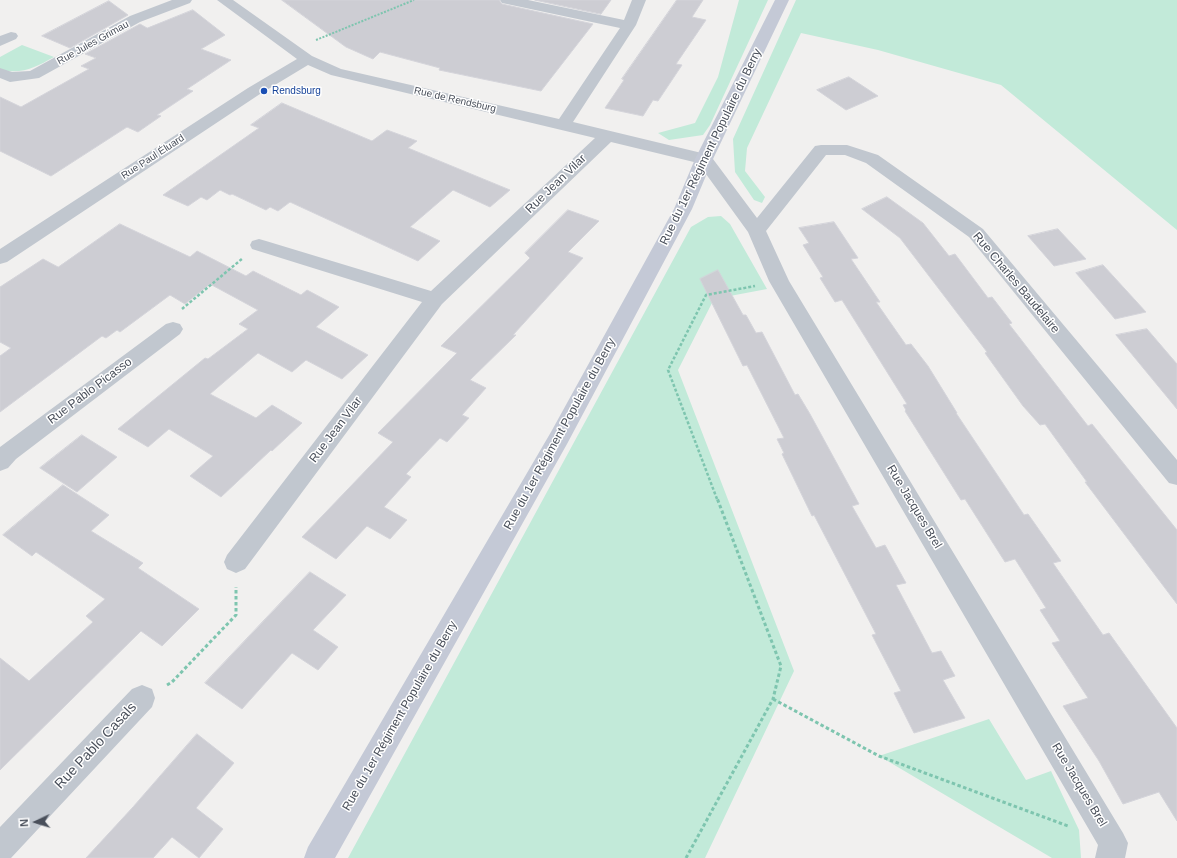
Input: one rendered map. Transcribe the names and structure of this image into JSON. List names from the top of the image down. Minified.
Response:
{"streets":{"main road":["Rue du 1er Régiment Populaire du Berry"],"street":["Rue Jules Grimau","Rue de Rendsburg","Rue Paul Éluard","Rue Jean Vilar","Rue Charles Baudelaire","Rue Pablo Picasso","Rue Jacques Brel","Rue Pablo Casals"]},"crossings":[["Rue de Rendsburg","Rue du 1er Régiment Populaire du Berry"],["Rue de Rendsburg","Rue Paul Éluard"],["Rue de Rendsburg","Rue Jean Vilar"],["Rue de Rendsburg","Rue Jacques Brel"],["Rue du 1er Régiment Populaire du Berry","Rue Jacques Brel"],["Rue Charles Baudelaire","Rue Jacques Brel"]],"places":["Rendsburg"],"north":"left"}
